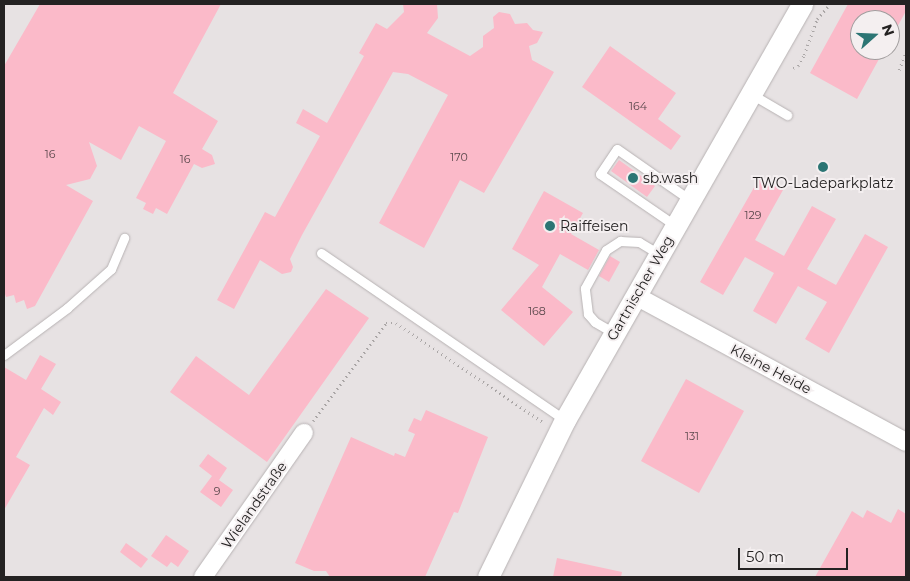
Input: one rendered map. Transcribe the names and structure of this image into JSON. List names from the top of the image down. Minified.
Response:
{"streets":{"street":["Gartnischer Weg","Kleine Heide","Wielandstraße"]},"crossings":[["Gartnischer Weg","Kleine Heide"]],"places":["TWO-Ladeparkplatz","sb.wash","Raiffeisen"],"house_numbers":["164","16","170","16","129","168","131","9"],"scale_bar":"50 m","north":"right"}
